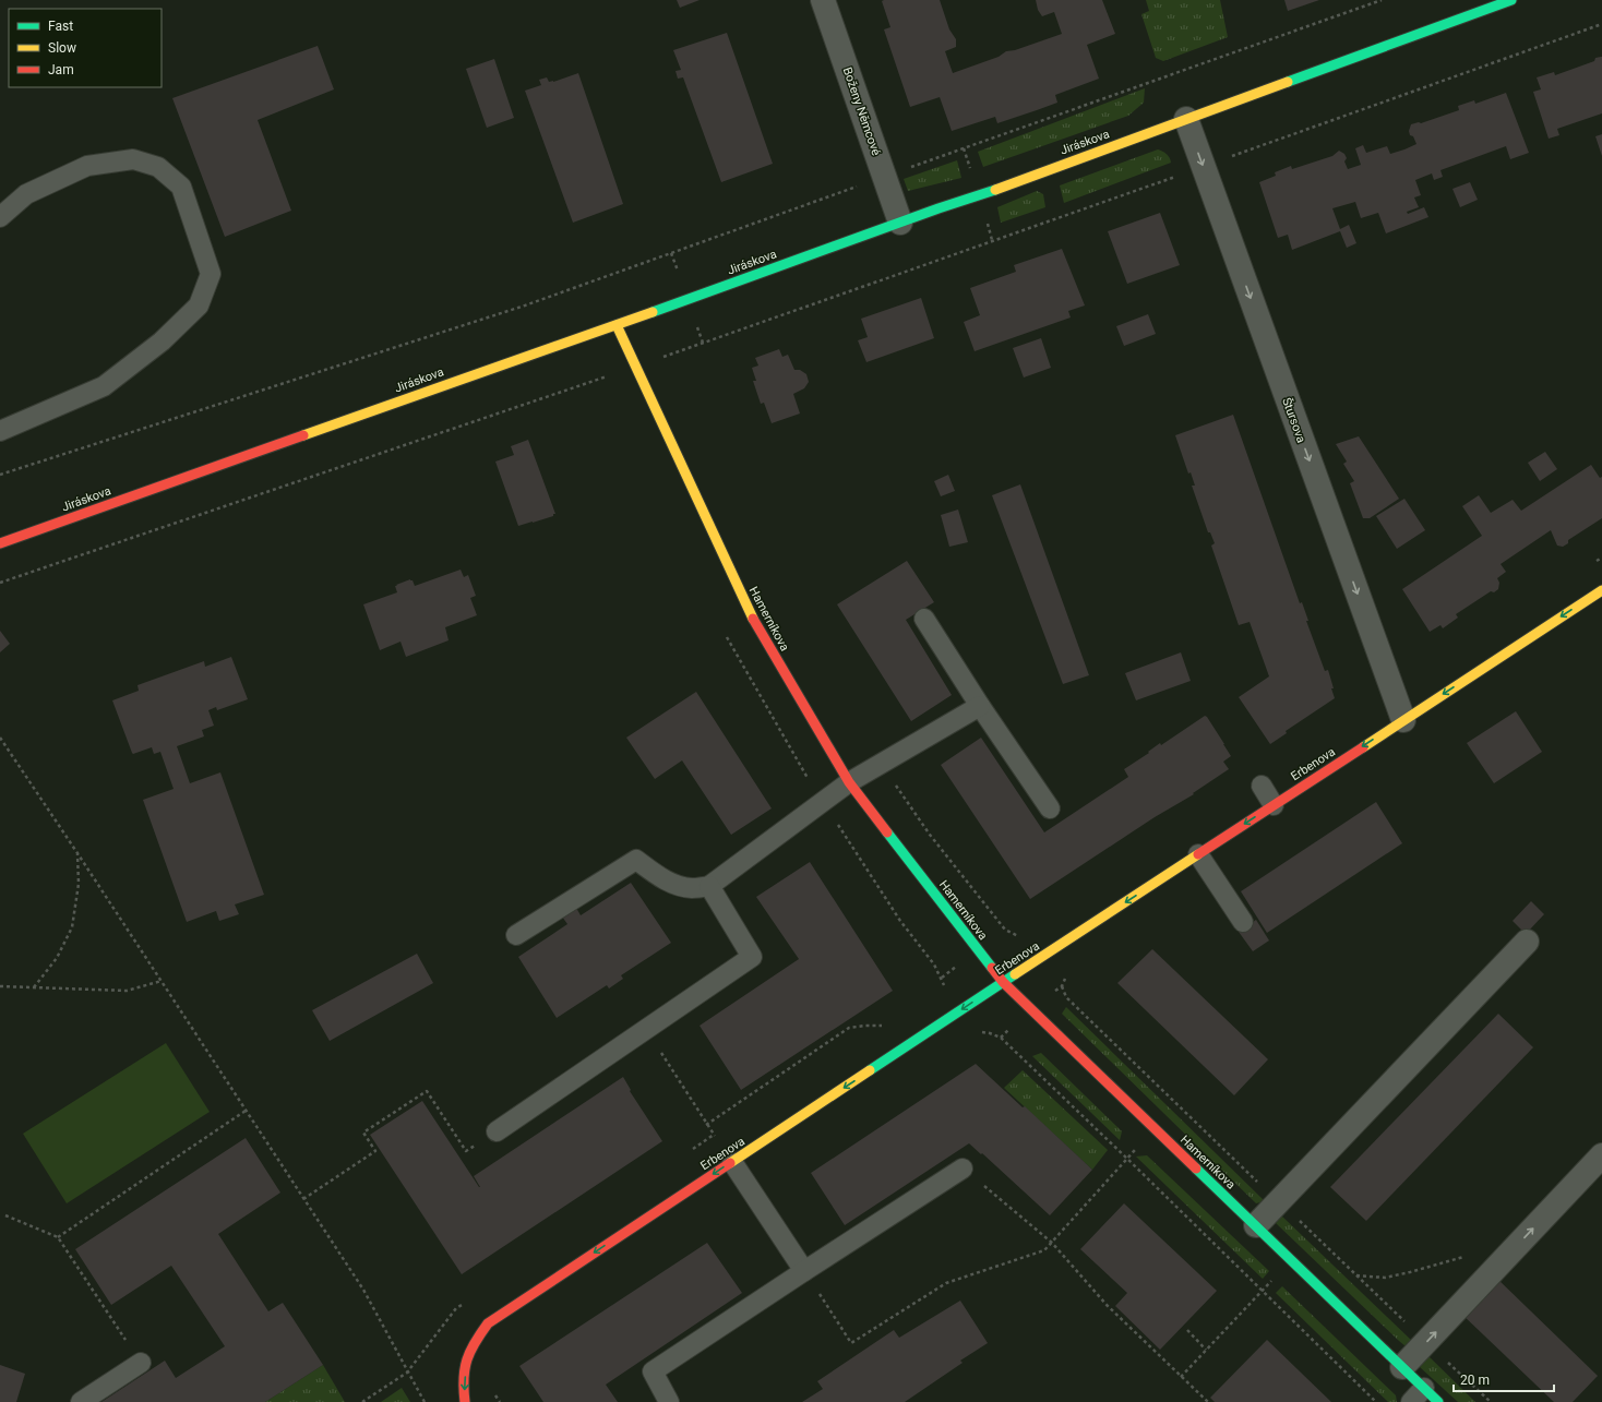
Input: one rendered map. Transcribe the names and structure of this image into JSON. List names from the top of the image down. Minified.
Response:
{"streets":{"street":["Boženy Němcové","Jiráskova","Štursova","Hamerníkova","Erbenova"]},"crossings":[["Boženy Němcové","Jiráskova"],["Jiráskova","Štursova"],["Jiráskova","Hamerníkova"],["Štursova","Erbenova"],["Hamerníkova","Erbenova"]],"one_way":["Štursova","Erbenova"],"legend":["Fast","Slow","Jam"],"scale_bar":"20 m"}
